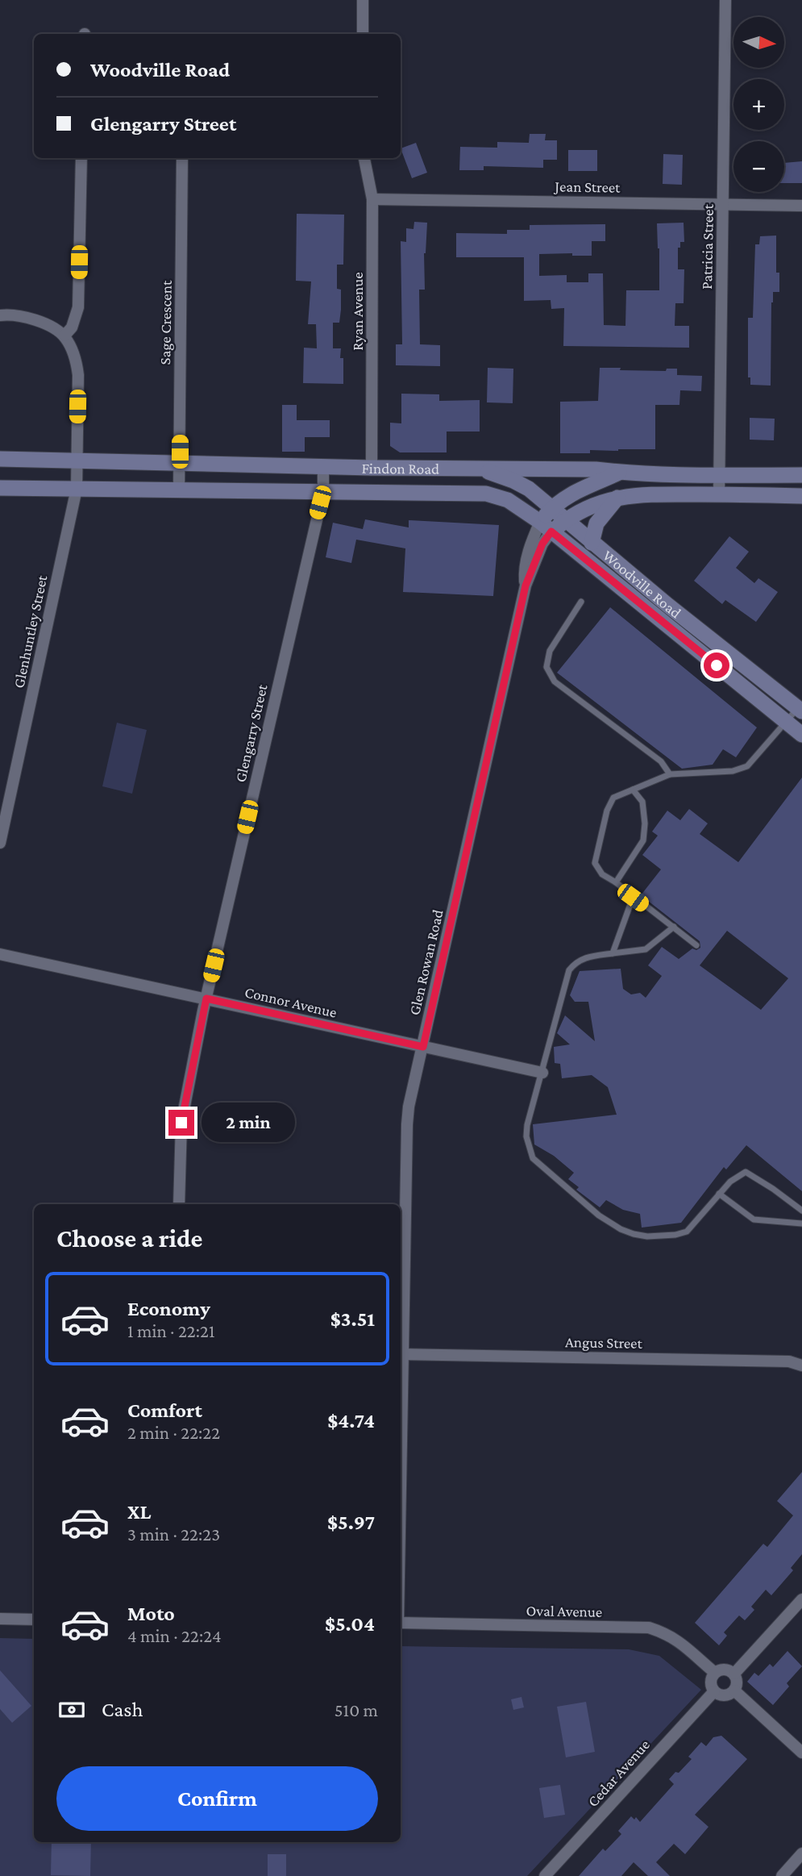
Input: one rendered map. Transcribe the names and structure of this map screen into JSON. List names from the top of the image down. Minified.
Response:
{"streets":{"main road":["Findon Road","Woodville Road"],"street":["Jean Street","Patricia Street","Ryan Avenue","Sage Crescent","Glenhuntley Street","Glengarry Street","Glen Rowan Road","Connor Avenue","Angus Street","Oval Avenue","Cedar Avenue"]},"crossings":[["Jean Street","Patricia Street"],["Jean Street","Ryan Avenue"],["Patricia Street","Findon Road"],["Ryan Avenue","Findon Road"],["Sage Crescent","Findon Road"],["Findon Road","Woodville Road"],["Findon Road","Glenhuntley Street"],["Findon Road","Glengarry Street"],["Findon Road","Glen Rowan Road"],["Woodville Road","Glen Rowan Road"],["Glengarry Street","Connor Avenue"],["Glen Rowan Road","Connor Avenue"],["Glen Rowan Road","Angus Street"],["Oval Avenue","Cedar Avenue"]],"north":"right","page":{"map_buttons":["+","−"],"banner":["Woodville Road","Glengarry Street"],"bubble":"2 min","heading":"Choose a ride","list":[{"name":"Economy","note":"1 min · 22:21","value":"$3.51"},{"name":"Comfort","note":"2 min · 22:22","value":"$4.74"},{"name":"XL","note":"3 min · 22:23","value":"$5.97"},{"name":"Moto","note":"4 min · 22:24","value":"$5.04"}],"pay":["Cash","510 m"],"buttons":"Confirm"}}
